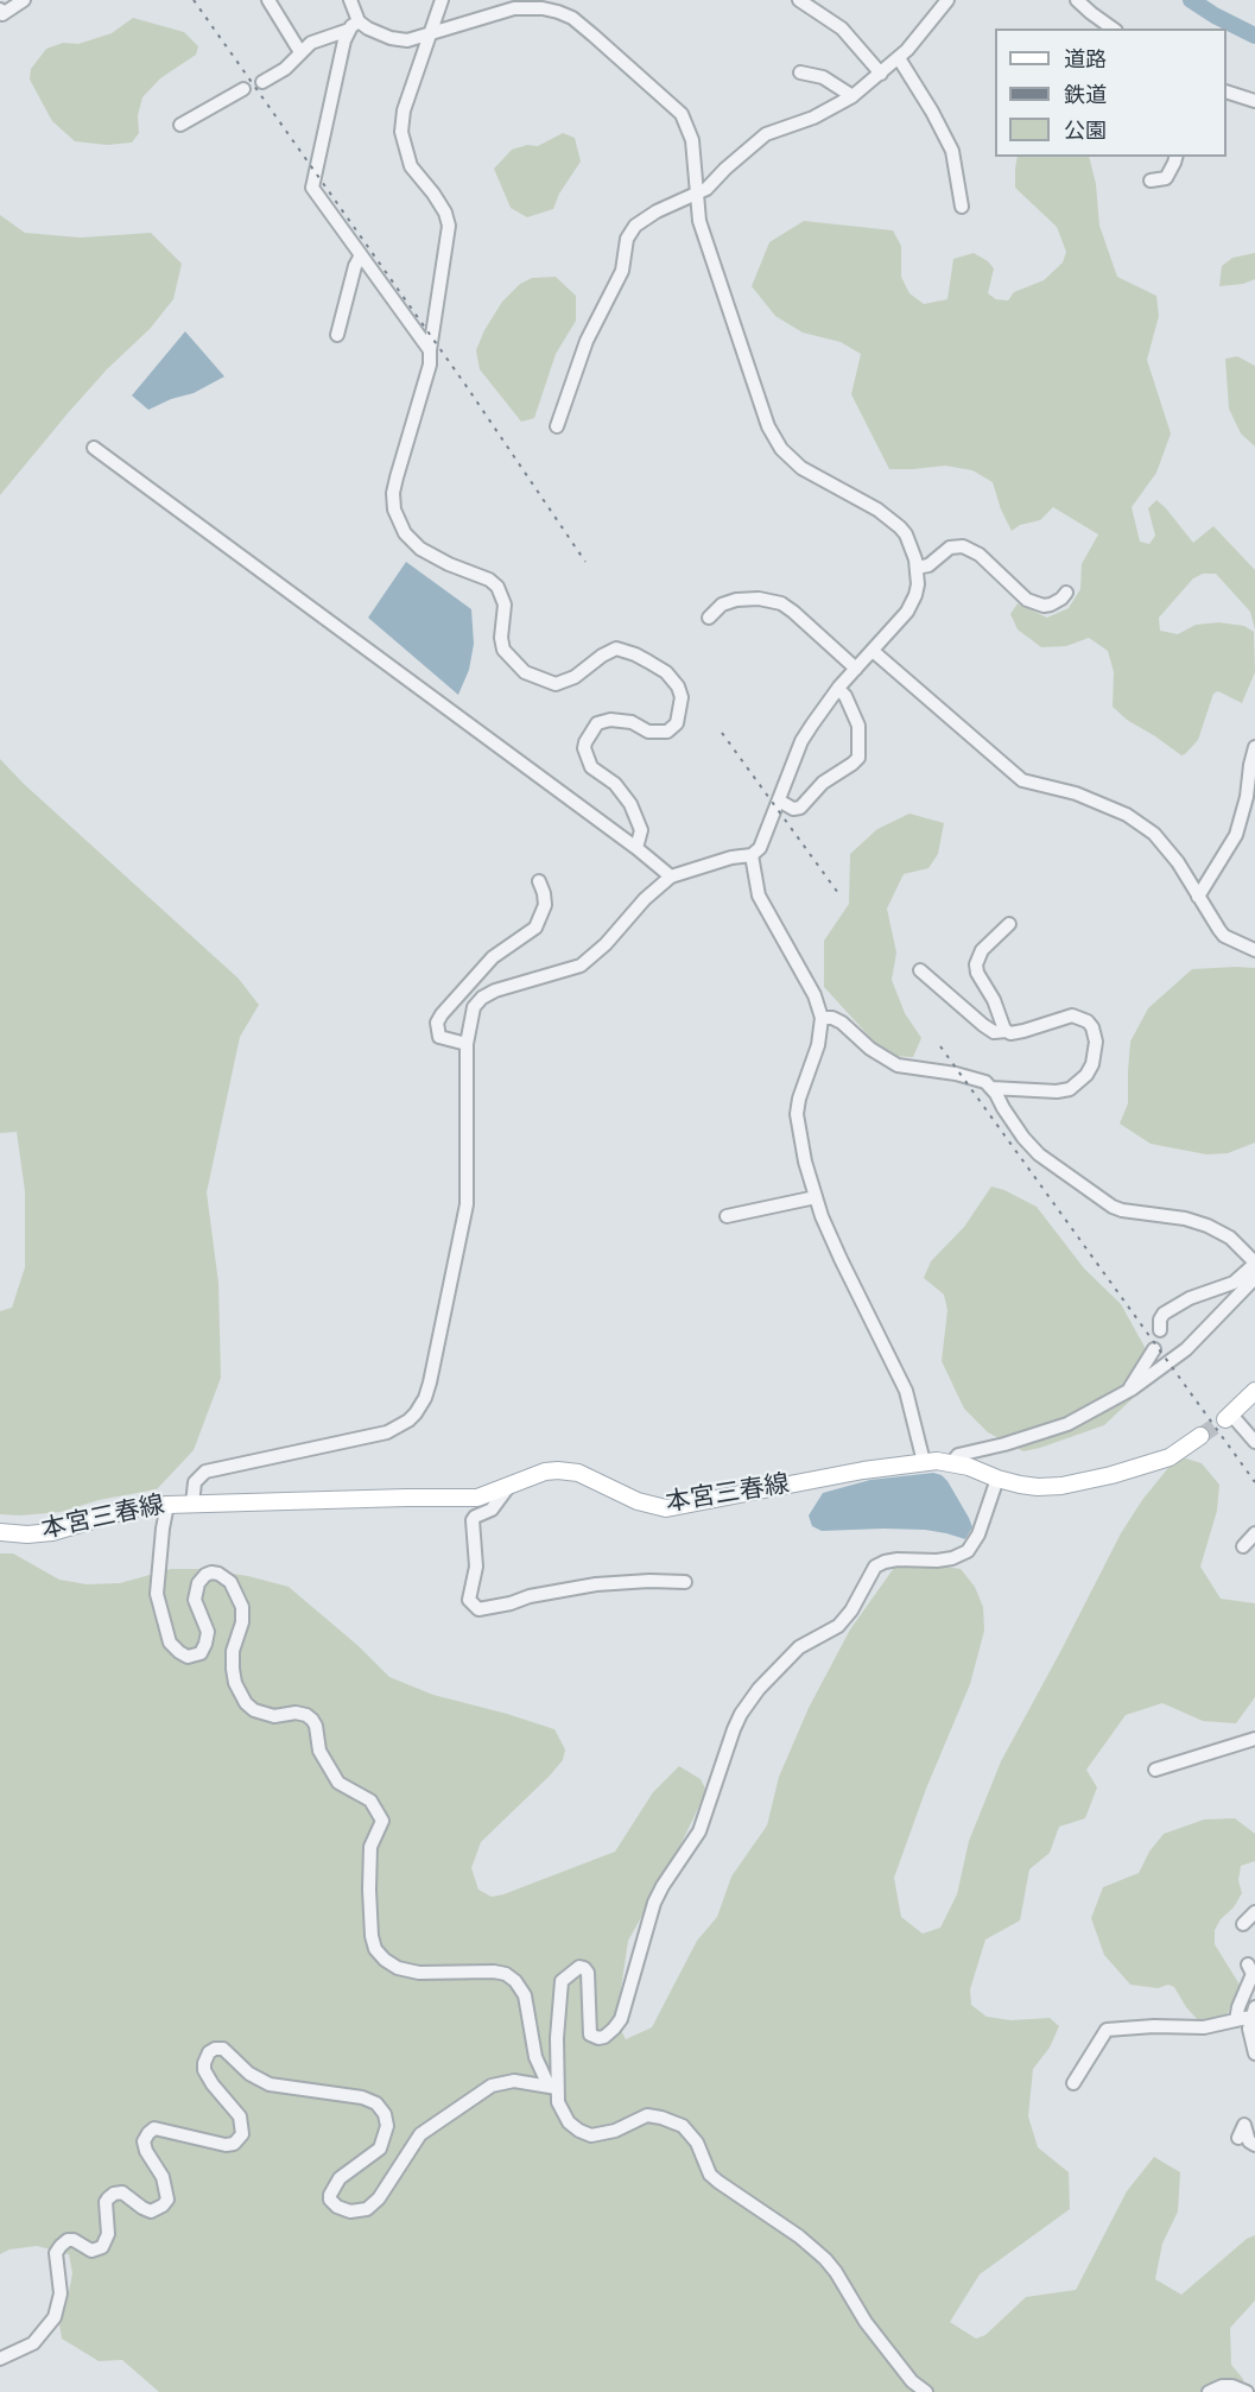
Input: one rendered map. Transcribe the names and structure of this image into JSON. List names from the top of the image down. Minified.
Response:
{"streets":{"main road":["本宮三春線"]},"legend":["道路","鉄道","公園"]}
